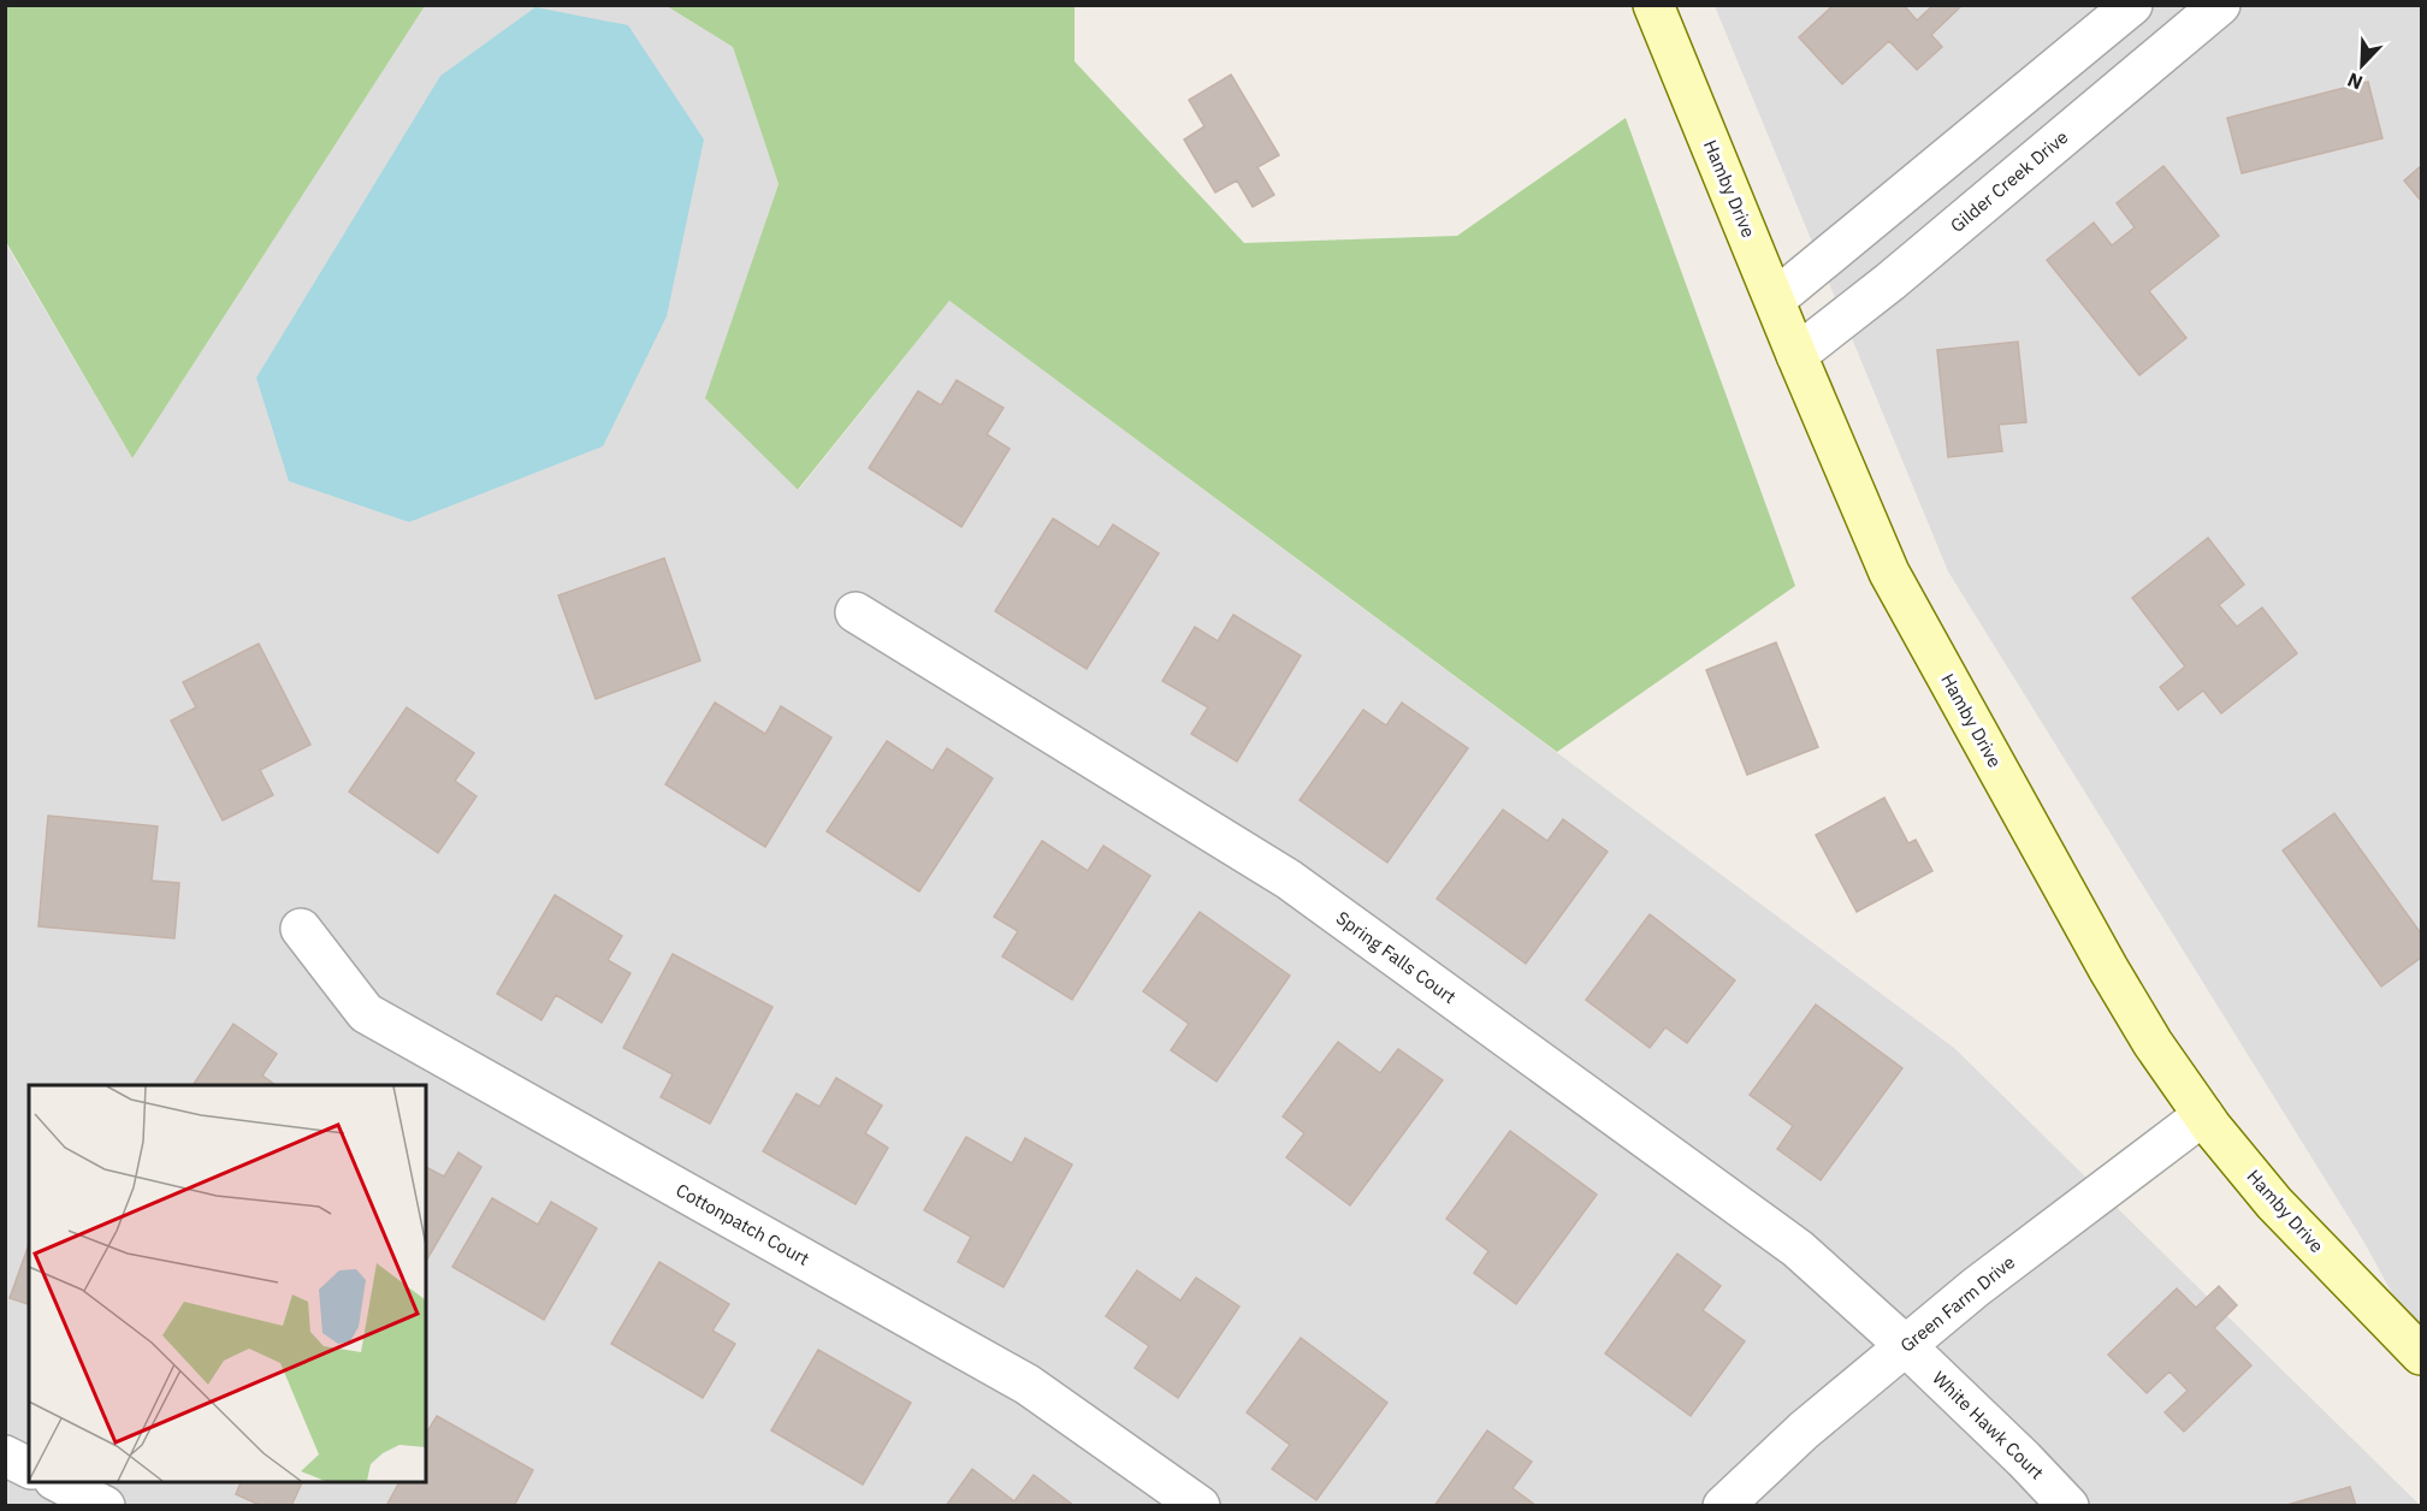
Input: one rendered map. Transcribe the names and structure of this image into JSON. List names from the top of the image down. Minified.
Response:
{"streets":{"street":["Gilder Creek Drive","Hamby Drive","Spring Falls Court","Cottonpatch Court","Green Farm Drive","White Hawk Court"]},"crossings":[["Gilder Creek Drive","Hamby Drive"],["Hamby Drive","Green Farm Drive"],["Spring Falls Court","Green Farm Drive"],["Spring Falls Court","White Hawk Court"],["Green Farm Drive","White Hawk Court"]],"north":"bottom left"}
